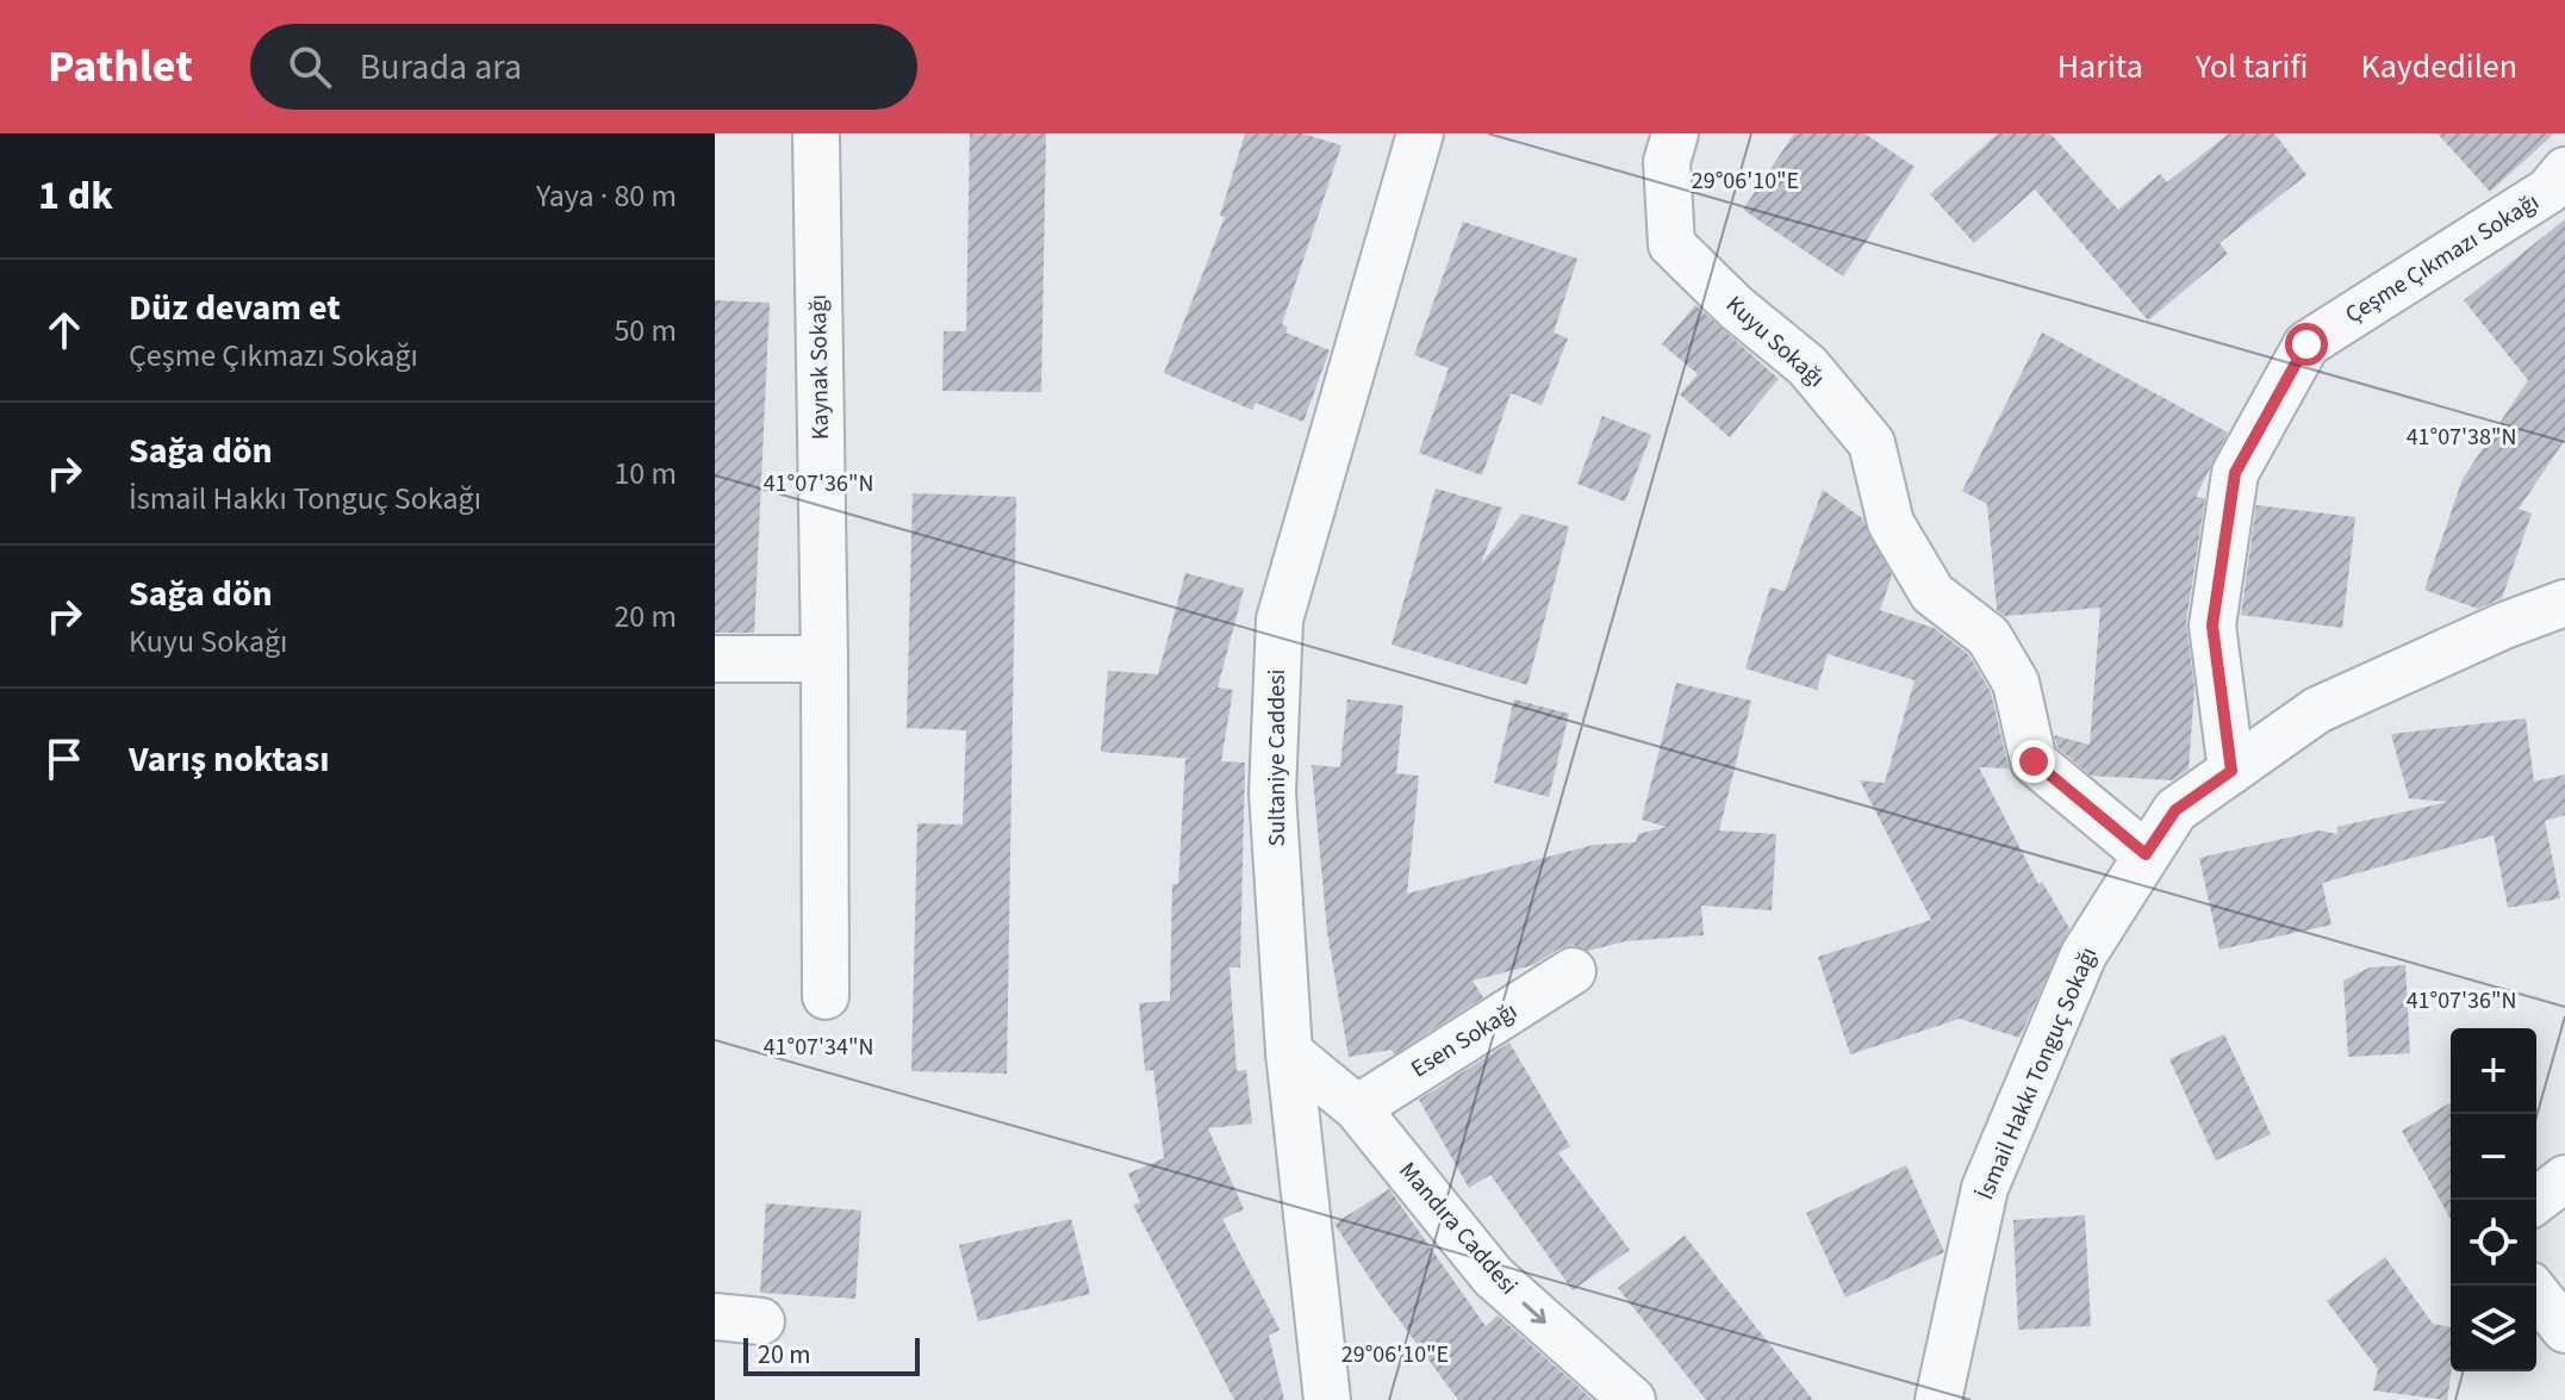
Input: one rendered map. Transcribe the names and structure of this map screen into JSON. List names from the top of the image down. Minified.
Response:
{"streets":{"street":["Çeşme Çıkmazı Sokağı","Kuyu Sokağı","Kaynak Sokağı","Sultaniye Caddesi","Esen Sokağı","İsmail Hakkı Tonguç Sokağı","Mandıra Caddesi"]},"crossings":[["Çeşme Çıkmazı Sokağı","İsmail Hakkı Tonguç Sokağı"],["Kuyu Sokağı","İsmail Hakkı Tonguç Sokağı"],["Sultaniye Caddesi","Mandıra Caddesi"],["Esen Sokağı","Mandıra Caddesi"]],"one_way":["Mandıra Caddesi"],"scale_bar":"20 m","page":{"header":"Pathlet","search":"Burada ara","nav":["Harita","Yol tarifi","Kaydedilen"],"heading":["1 dk","Yaya · 80 m"],"list":[["Düz devam et","Çeşme Çıkmazı Sokağı","50 m"],["Sağa dön","İsmail Hakkı Tonguç Sokağı","10 m"],["Sağa dön","Kuyu Sokağı","20 m"],"Varış noktası"],"map_buttons":["+","−"],"scale":"20 m"},"coordinates":["29°06'10\"E","41°07'38\"N","41°07'36\"N","41°07'34\"N"]}
